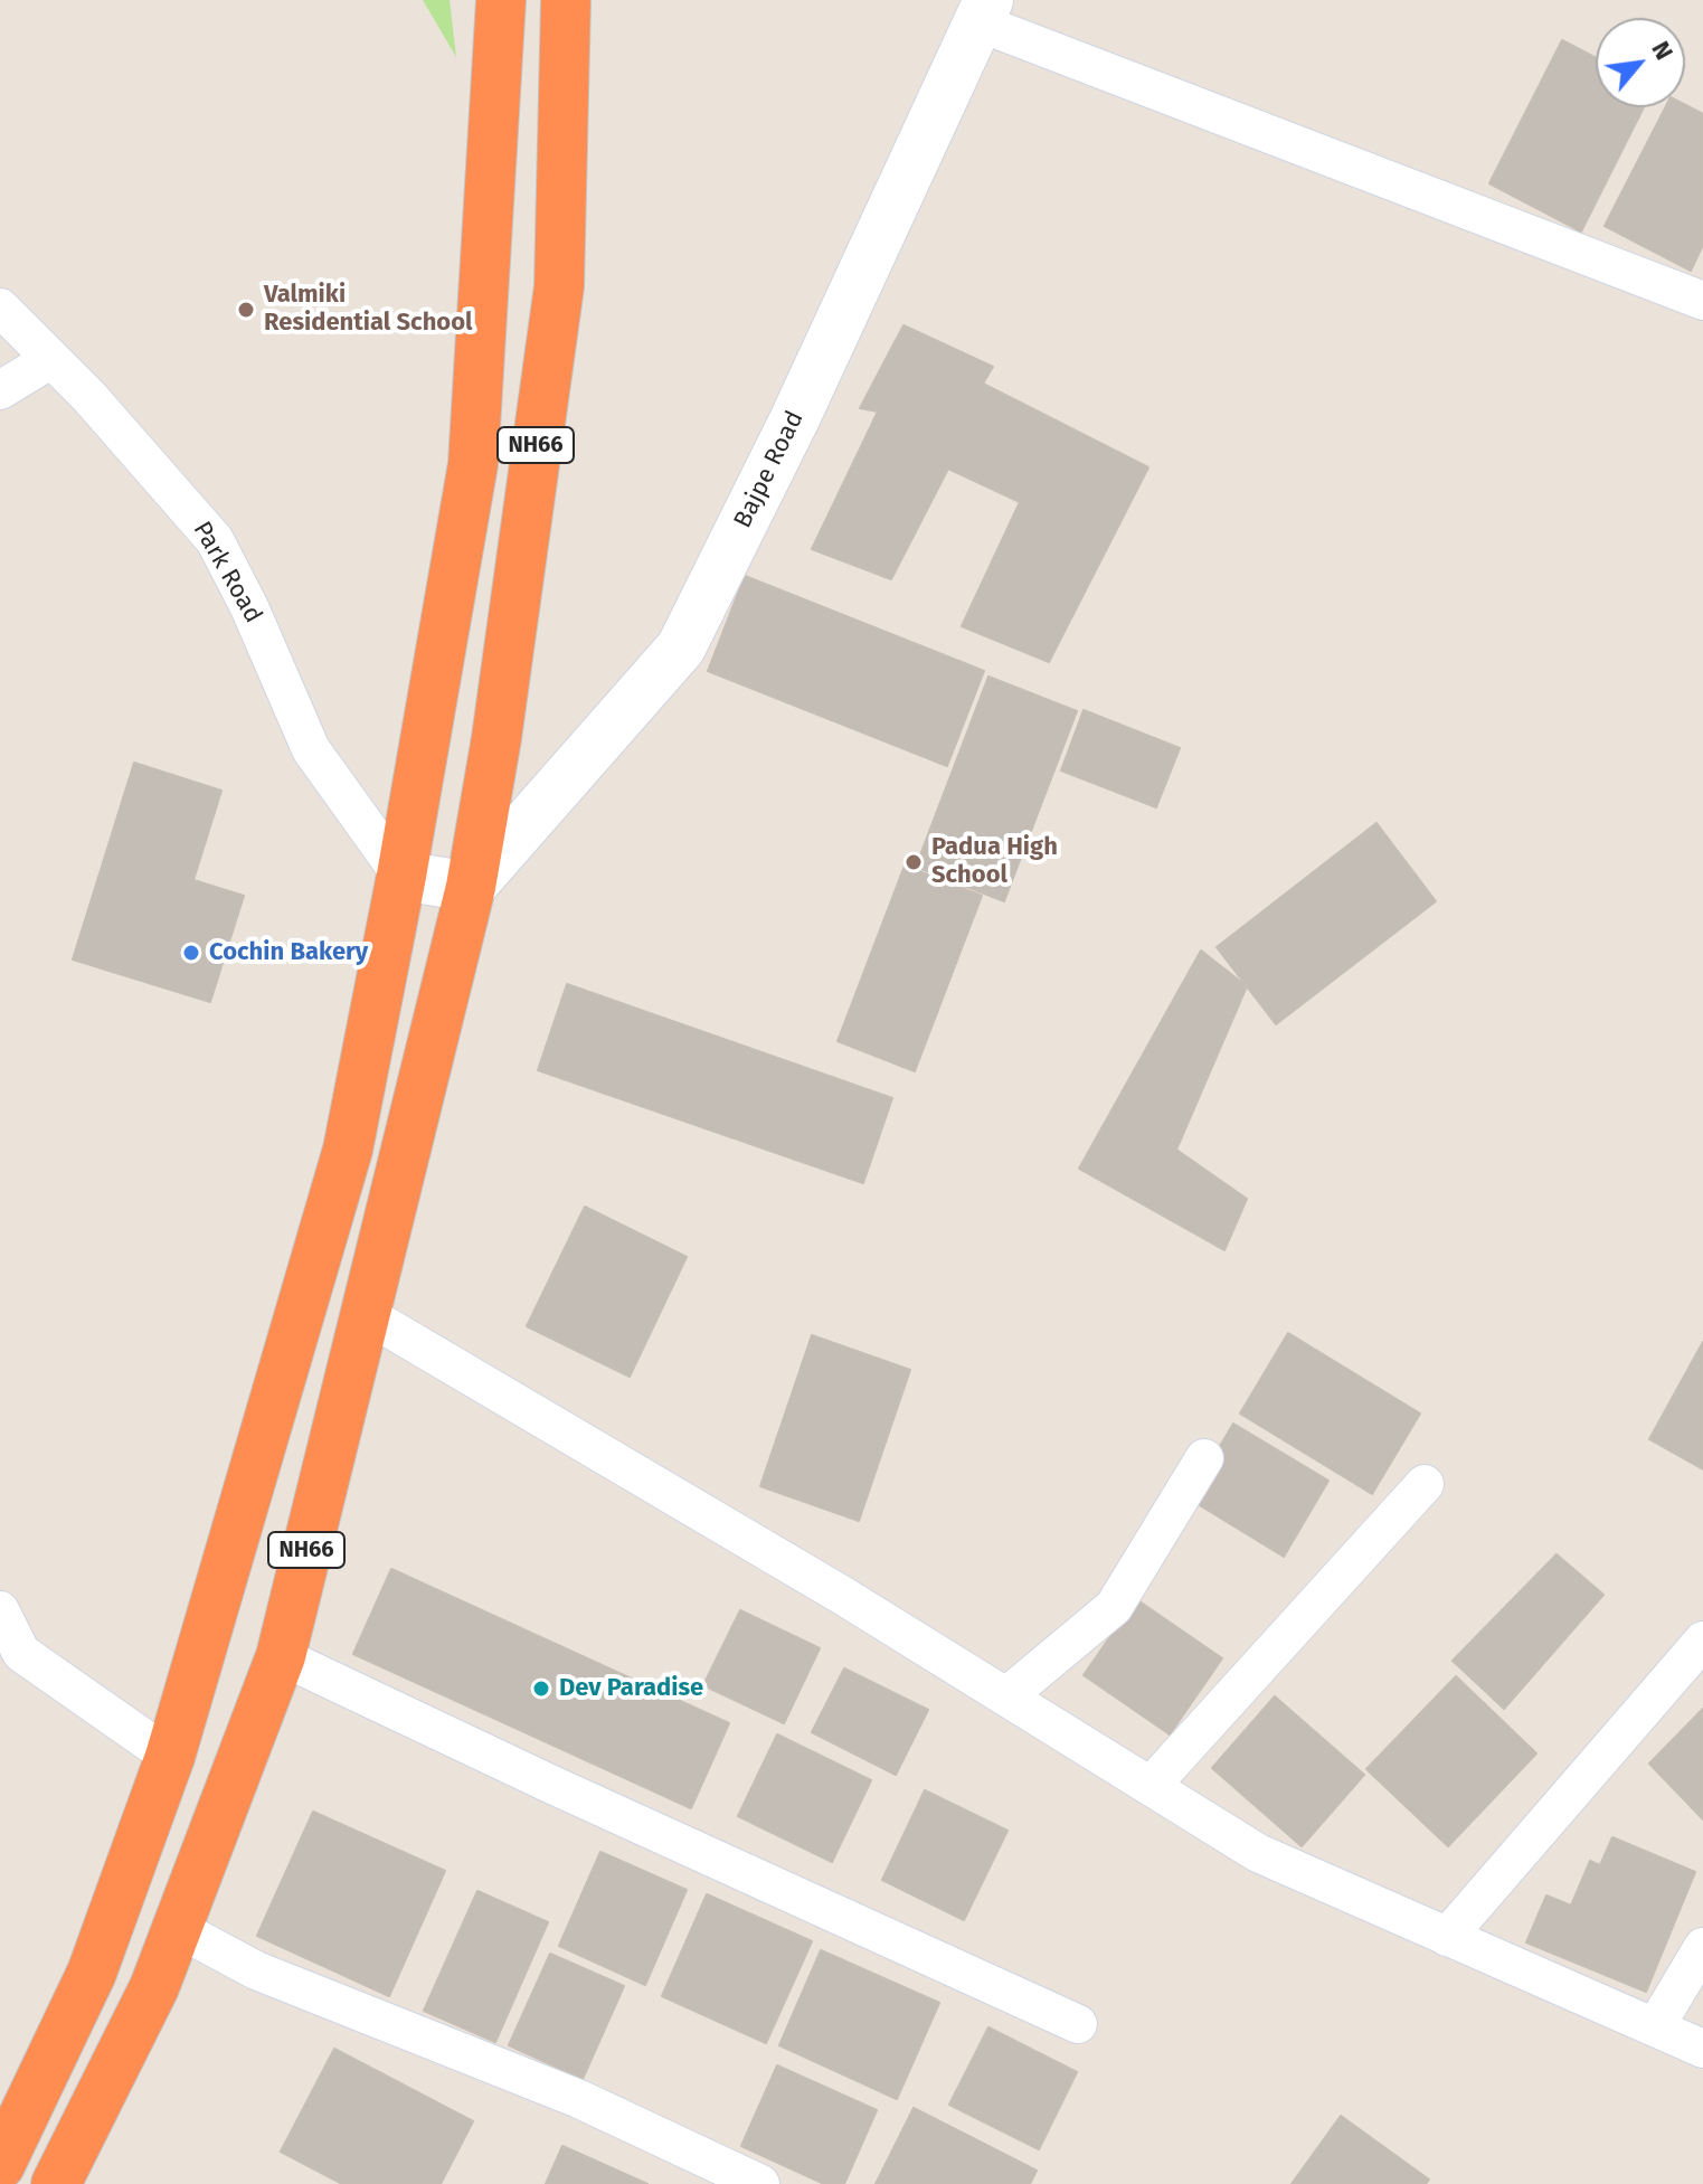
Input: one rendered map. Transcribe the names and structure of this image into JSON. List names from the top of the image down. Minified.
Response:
{"streets":{"highway":["NH66"],"street":["Bajpe Road","Park Road"]},"crossings":[["NH66","Bajpe Road"],["NH66","Park Road"]],"places":["Valmiki Residential School","Padua High School","Cochin Bakery","Dev Paradise"],"north":"top right"}
